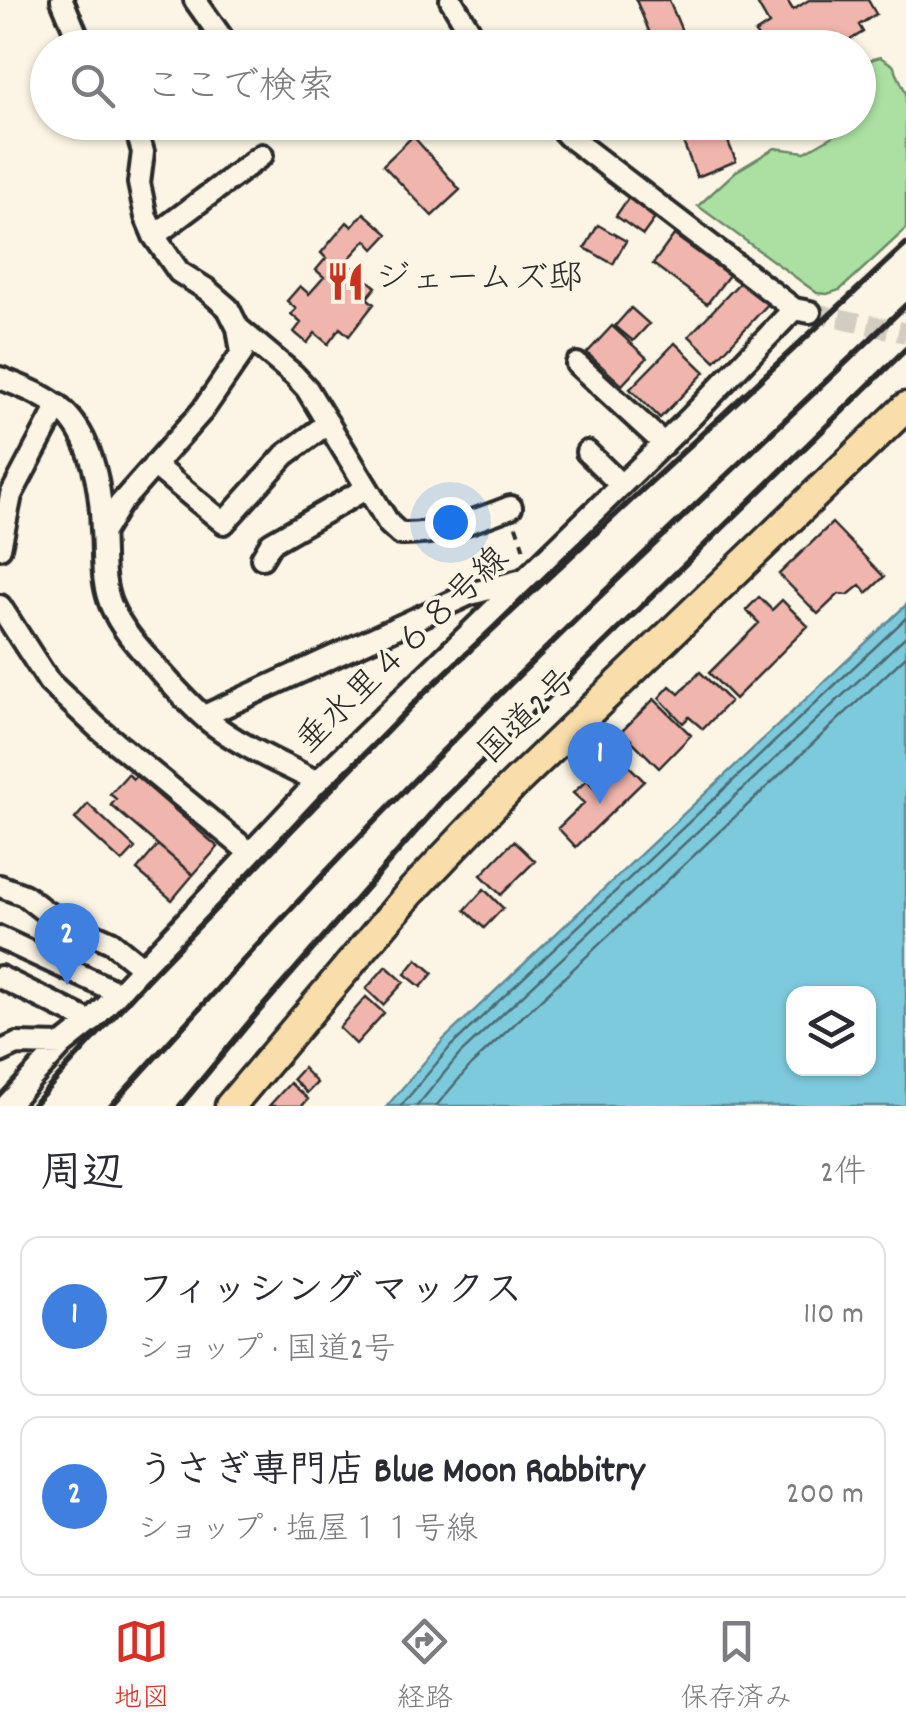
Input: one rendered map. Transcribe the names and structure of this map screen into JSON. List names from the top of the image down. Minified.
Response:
{"streets":{"highway":["国道2号"],"street":["垂水里４６８号線"]},"places":{"restaurant":["ジェームズ邸"]},"page":{"search":"ここで検索","pins":["1","2"],"heading":["周辺","2件"],"list":[{"mark":"1","name":"フィッシング マックス","note":"ショップ · 国道2号","value":"110 m"},{"mark":"2","name":"うさぎ専門店 Blue Moon Rabbitry","note":"ショップ · 塩屋１１号線","value":"200 m"}],"nav":["地図","経路","保存済み"]}}
